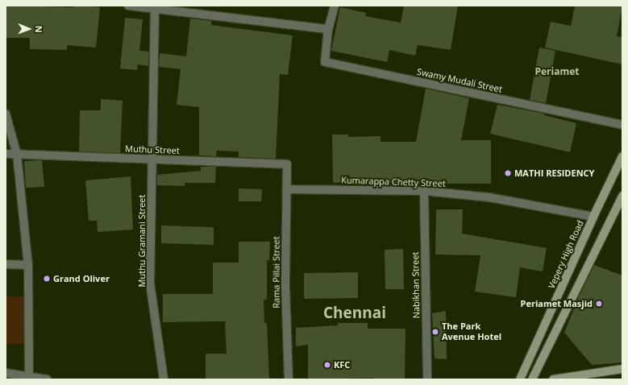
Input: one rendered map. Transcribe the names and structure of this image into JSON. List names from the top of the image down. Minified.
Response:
{"streets":{"main road":["Vepery High Road"],"street":["Swamy Mudali Street","Muthu Street","Kumarappa Chetty Street","Muthu Gramani Street","Rama Pillai Street","Nabikhan Street"]},"crossings":[["Muthu Street","Muthu Gramani Street"],["Muthu Street","Rama Pillai Street"],["Kumarappa Chetty Street","Vepery High Road"],["Kumarappa Chetty Street","Rama Pillai Street"],["Kumarappa Chetty Street","Nabikhan Street"]],"districts":["Periamet","Chennai"],"places":["MATHI RESIDENCY","Grand Oliver","Periamet Masjid","The Park Avenue Hotel","KFC"],"north":"right"}
